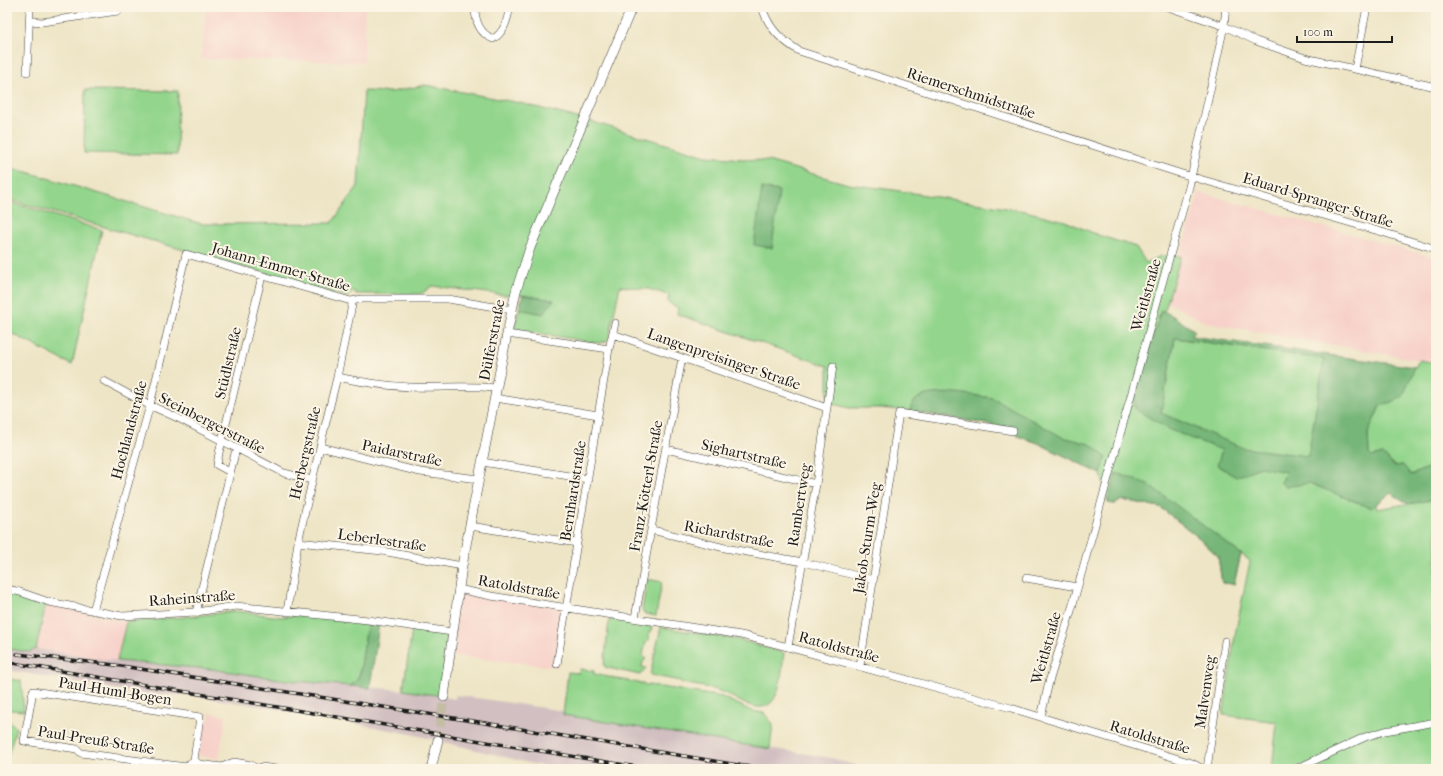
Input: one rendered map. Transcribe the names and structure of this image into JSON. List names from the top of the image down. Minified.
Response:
{"streets":{"main road":["Dülferstraße"],"street":["Riemerschmidstraße","Eduard-Spranger-Straße","Johann-Emmer-Straße","Weitlstraße","Langenpreisinger Straße","Stüdlstraße","Steinbergerstraße","Hochlandstraße","Herbergstraße","Paidarstraße","Sighartstraße","Franz-Kötterl-Straße","Bernhardstraße","Rambertweg","Richardstraße","Jakob-Sturm-Weg","Leberlestraße","Ratoldstraße","Raheinstraße","Paul-Huml-Bogen","Malvenweg","Paul-Preuß-Straße"]},"crossings":[["Riemerschmidstraße","Eduard-Spranger-Straße"],["Riemerschmidstraße","Weitlstraße"],["Eduard-Spranger-Straße","Weitlstraße"],["Johann-Emmer-Straße","Dülferstraße"],["Johann-Emmer-Straße","Stüdlstraße"],["Johann-Emmer-Straße","Hochlandstraße"],["Johann-Emmer-Straße","Herbergstraße"],["Weitlstraße","Ratoldstraße"],["Dülferstraße","Paidarstraße"],["Dülferstraße","Leberlestraße"],["Dülferstraße","Ratoldstraße"],["Dülferstraße","Raheinstraße"],["Langenpreisinger Straße","Franz-Kötterl-Straße"],["Langenpreisinger Straße","Bernhardstraße"],["Langenpreisinger Straße","Rambertweg"],["Stüdlstraße","Steinbergerstraße"],["Steinbergerstraße","Hochlandstraße"],["Steinbergerstraße","Herbergstraße"],["Hochlandstraße","Raheinstraße"],["Herbergstraße","Paidarstraße"],["Herbergstraße","Leberlestraße"],["Herbergstraße","Raheinstraße"],["Sighartstraße","Franz-Kötterl-Straße"],["Sighartstraße","Rambertweg"],["Franz-Kötterl-Straße","Richardstraße"],["Franz-Kötterl-Straße","Ratoldstraße"],["Bernhardstraße","Ratoldstraße"],["Rambertweg","Richardstraße"],["Rambertweg","Ratoldstraße"],["Richardstraße","Jakob-Sturm-Weg"],["Jakob-Sturm-Weg","Ratoldstraße"],["Paul-Huml-Bogen","Paul-Preuß-Straße"]],"scale_bar":"100 m"}
